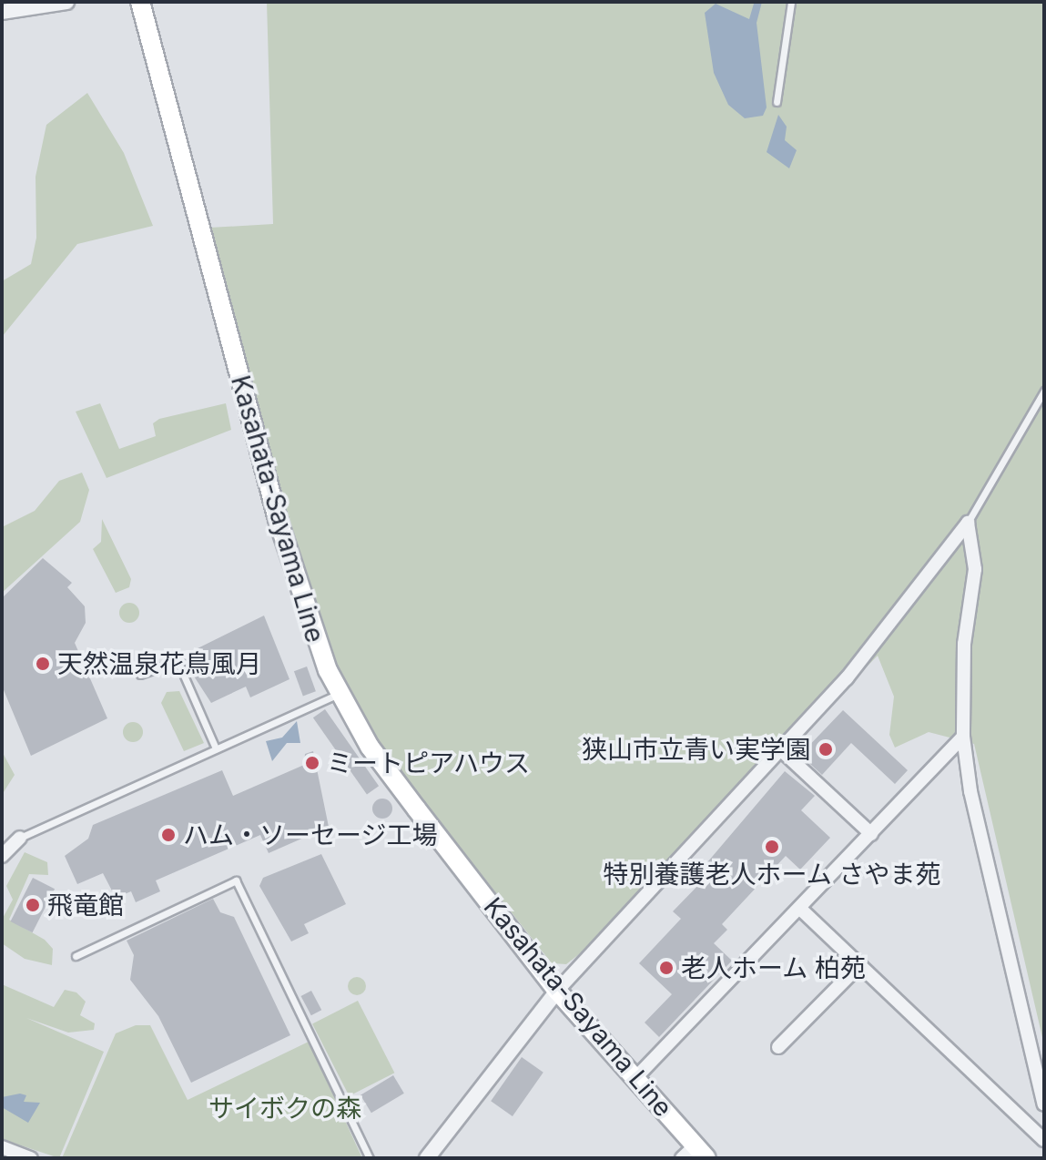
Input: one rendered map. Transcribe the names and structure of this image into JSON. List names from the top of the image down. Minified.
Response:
{"streets":{"main road":["Kasahata-Sayama Line"]},"parks":["サイボクの森"],"places":["天然温泉花鳥風月","狭山市立青い実学園","ミートピアハウス","ハム・ソーセージ工場","特別養護老人ホーム さやま苑","飛竜館","老人ホーム 柏苑"]}
